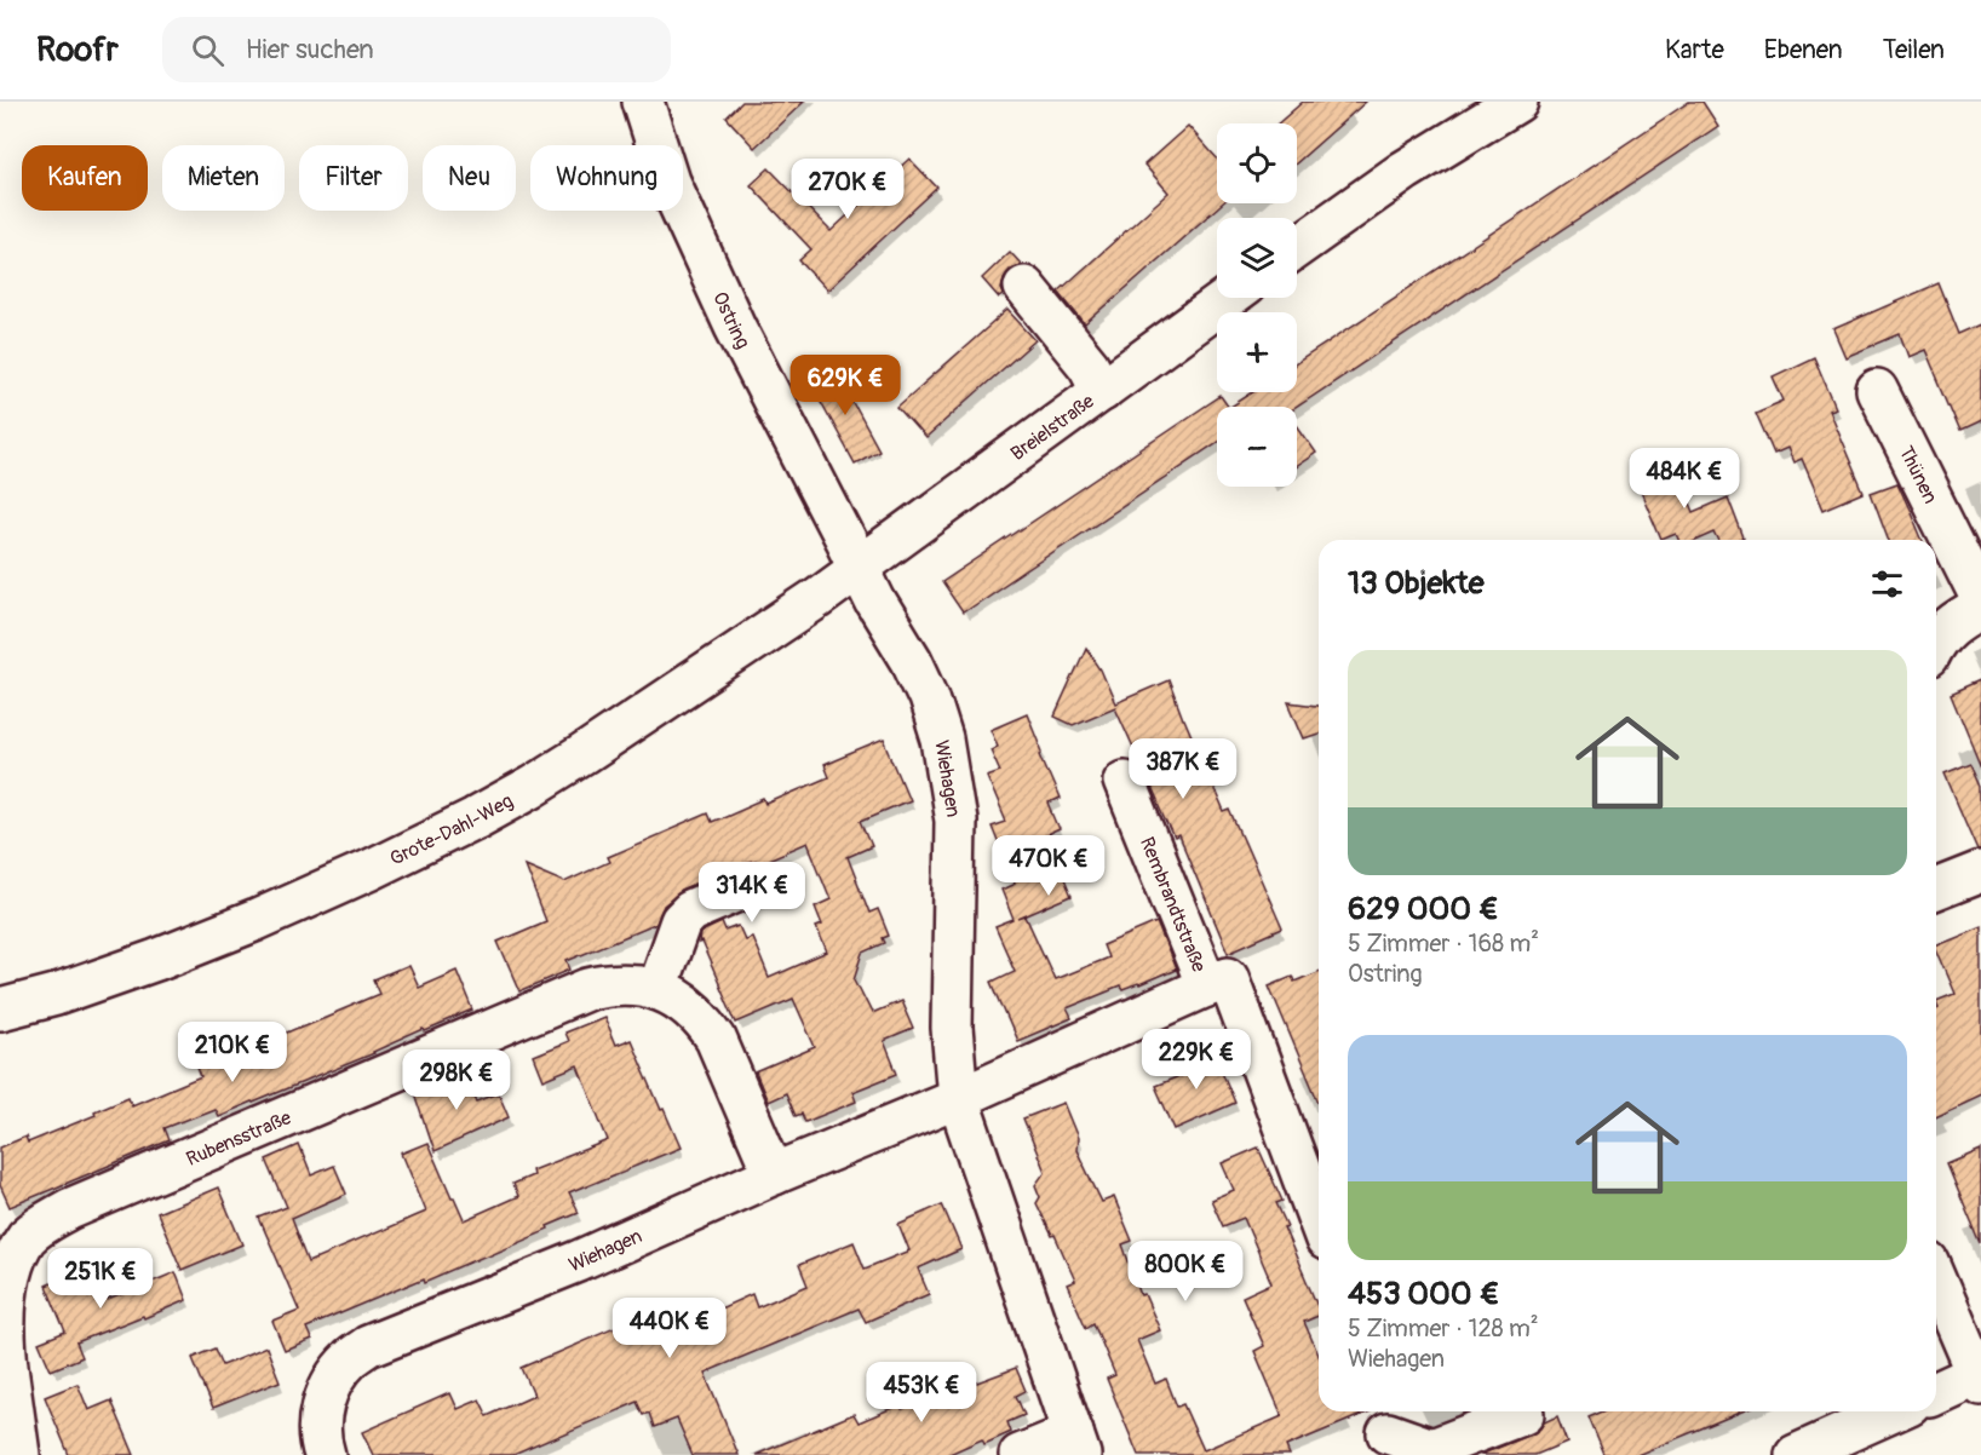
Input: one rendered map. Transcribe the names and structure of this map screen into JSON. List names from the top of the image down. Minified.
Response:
{"streets":{"street":["Ostring","Breielstraße","Thünen","Wiehagen","Grote-Dahl-Weg","Rembrandtstraße","Rubensstraße"]},"crossings":[["Ostring","Breielstraße"],["Ostring","Wiehagen"],["Ostring","Grote-Dahl-Weg"],["Breielstraße","Wiehagen"],["Breielstraße","Grote-Dahl-Weg"],["Wiehagen","Grote-Dahl-Weg"],["Wiehagen","Rembrandtstraße"],["Wiehagen","Rubensstraße"]],"page":{"header":"Roofr","search":"Hier suchen","nav":["Karte","Ebenen","Teilen"],"map_buttons":["+","−"],"chip":["Kaufen","Mieten","Filter","Neu","Wohnung"],"price":["270K €","629K €","484K €","387K €","470K €","314K €","210K €","229K €","298K €","800K €","251K €","440K €","453K €"],"heading":"13 Objekte","list":[{"name":"629 000 €","note":"5 Zimmer · 168 m² · Ostring"},{"name":"453 000 €","note":"5 Zimmer · 128 m² · Wiehagen"}]}}
